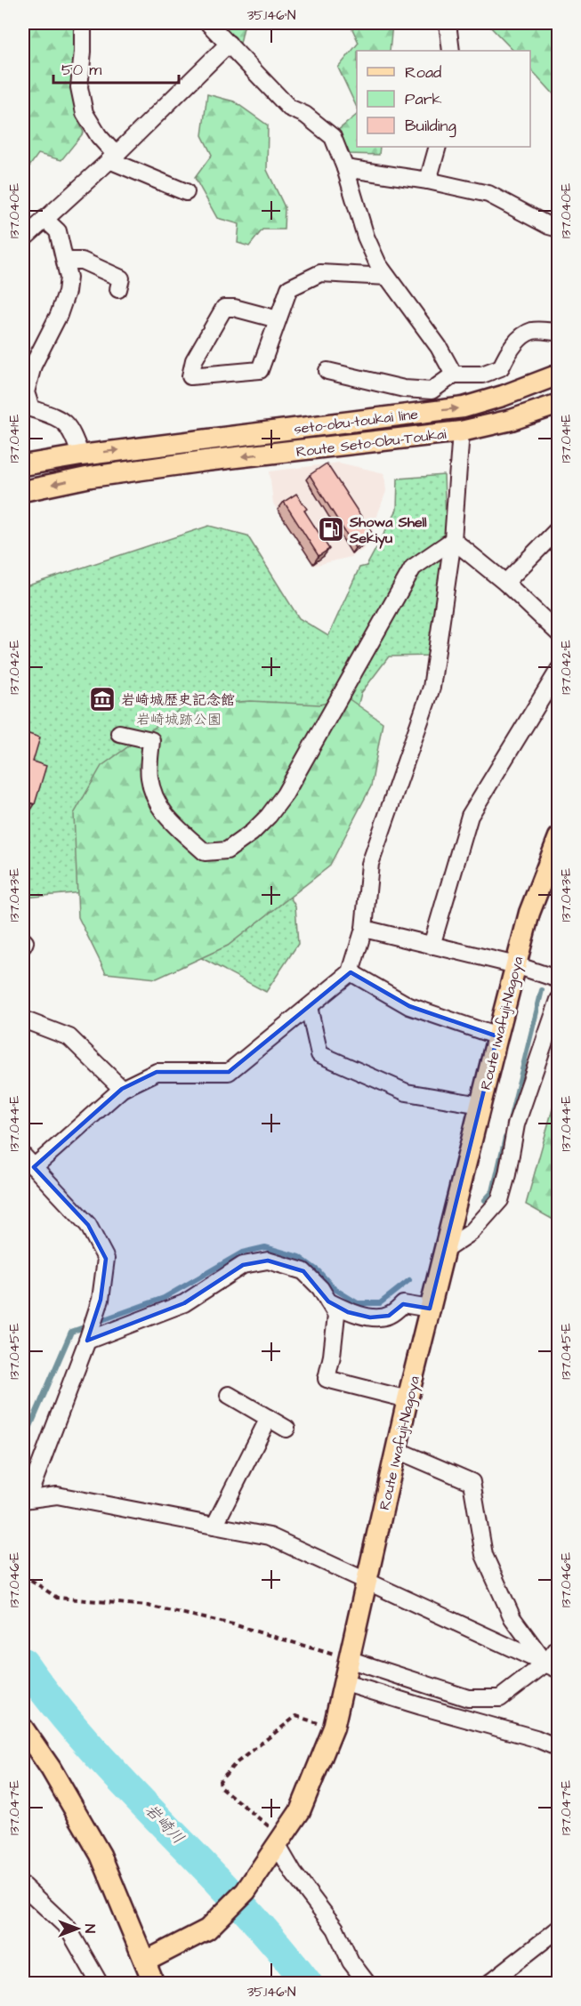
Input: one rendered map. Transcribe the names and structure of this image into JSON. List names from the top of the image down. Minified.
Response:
{"streets":{"main road":["seto-obu-toukai line","Route Seto-Obu-Toukai","Route Iwafuji-Nagoya"]},"one_way":["seto-obu-toukai line","Route Seto-Obu-Toukai"],"water":["岩崎川"],"parks":["岩崎城跡公園"],"places":{"fuel station":["Showa Shell Sekiyu"],"museum":["岩崎城歴史記念館"]},"legend":["Road","Park","Building"],"scale_bar":"50 m","north":"right","coordinates":["35.146°N","137.040°E","137.041°E","137.042°E","137.043°E","137.044°E","137.045°E","137.046°E","137.047°E"]}
